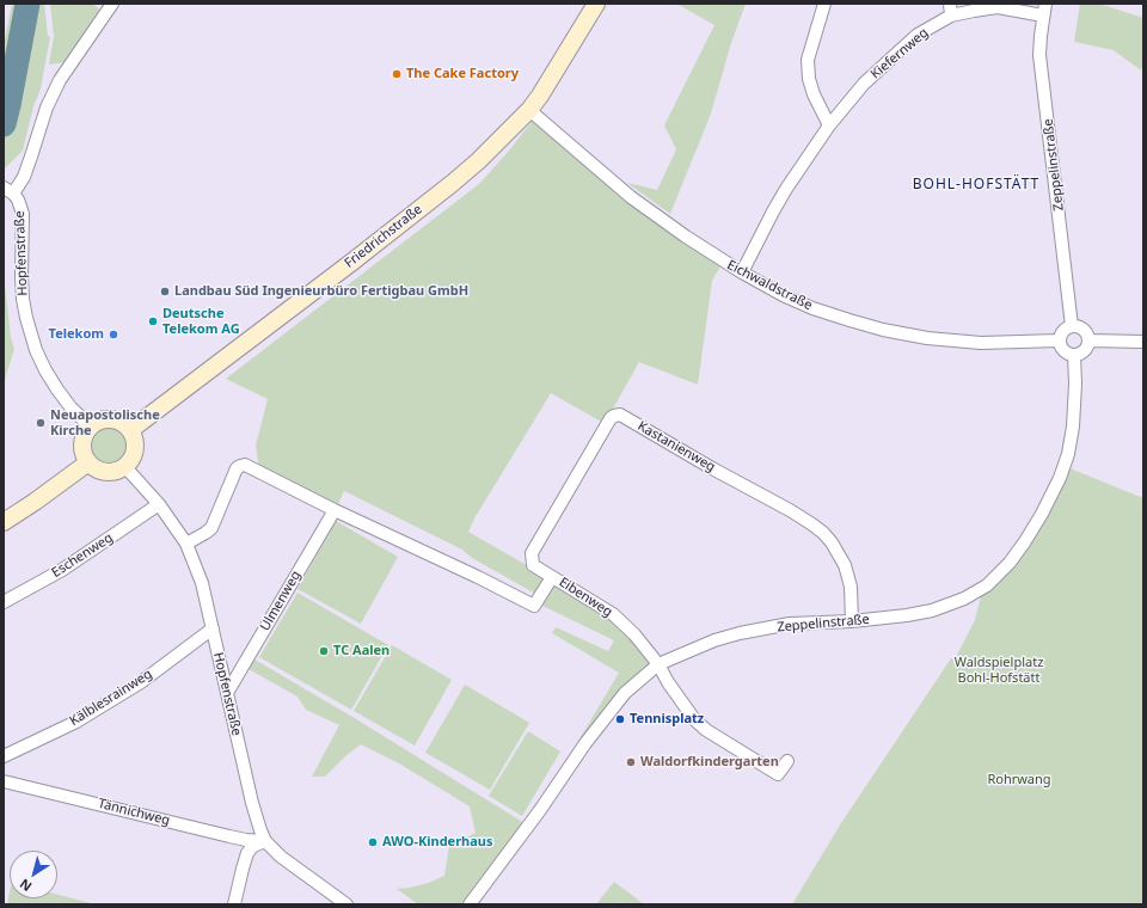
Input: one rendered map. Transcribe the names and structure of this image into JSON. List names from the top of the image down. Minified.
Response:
{"streets":{"main road":["Friedrichstraße"],"street":["Kiefernweg","Zeppelinstraße","Hopfenstraße","Eichwaldstraße","Kastanienweg","Eschenweg","Eibenweg","Ulmenweg","Kälblesrainweg","Tännichweg"]},"crossings":[["Kiefernweg","Zeppelinstraße"],["Kiefernweg","Eichwaldstraße"],["Zeppelinstraße","Eichwaldstraße"],["Zeppelinstraße","Kastanienweg"],["Zeppelinstraße","Eibenweg"],["Friedrichstraße","Hopfenstraße"],["Friedrichstraße","Eichwaldstraße"],["Hopfenstraße","Eschenweg"],["Hopfenstraße","Eibenweg"],["Hopfenstraße","Ulmenweg"],["Hopfenstraße","Kälblesrainweg"],["Hopfenstraße","Tännichweg"],["Kastanienweg","Eibenweg"],["Eibenweg","Ulmenweg"]],"districts":["BOHL-HOFSTÄTT"],"parks":["Waldspielplatz Bohl-Hofstätt","Rohrwang"],"places":["The Cake Factory","Landbau Süd Ingenieurbüro Fertigbau GmbH","Deutsche Telekom AG","Telekom","Neuapostolische Kirche","TC Aalen","Tennisplatz","Waldorfkindergarten","AWO-Kinderhaus"],"north":"bottom left"}
